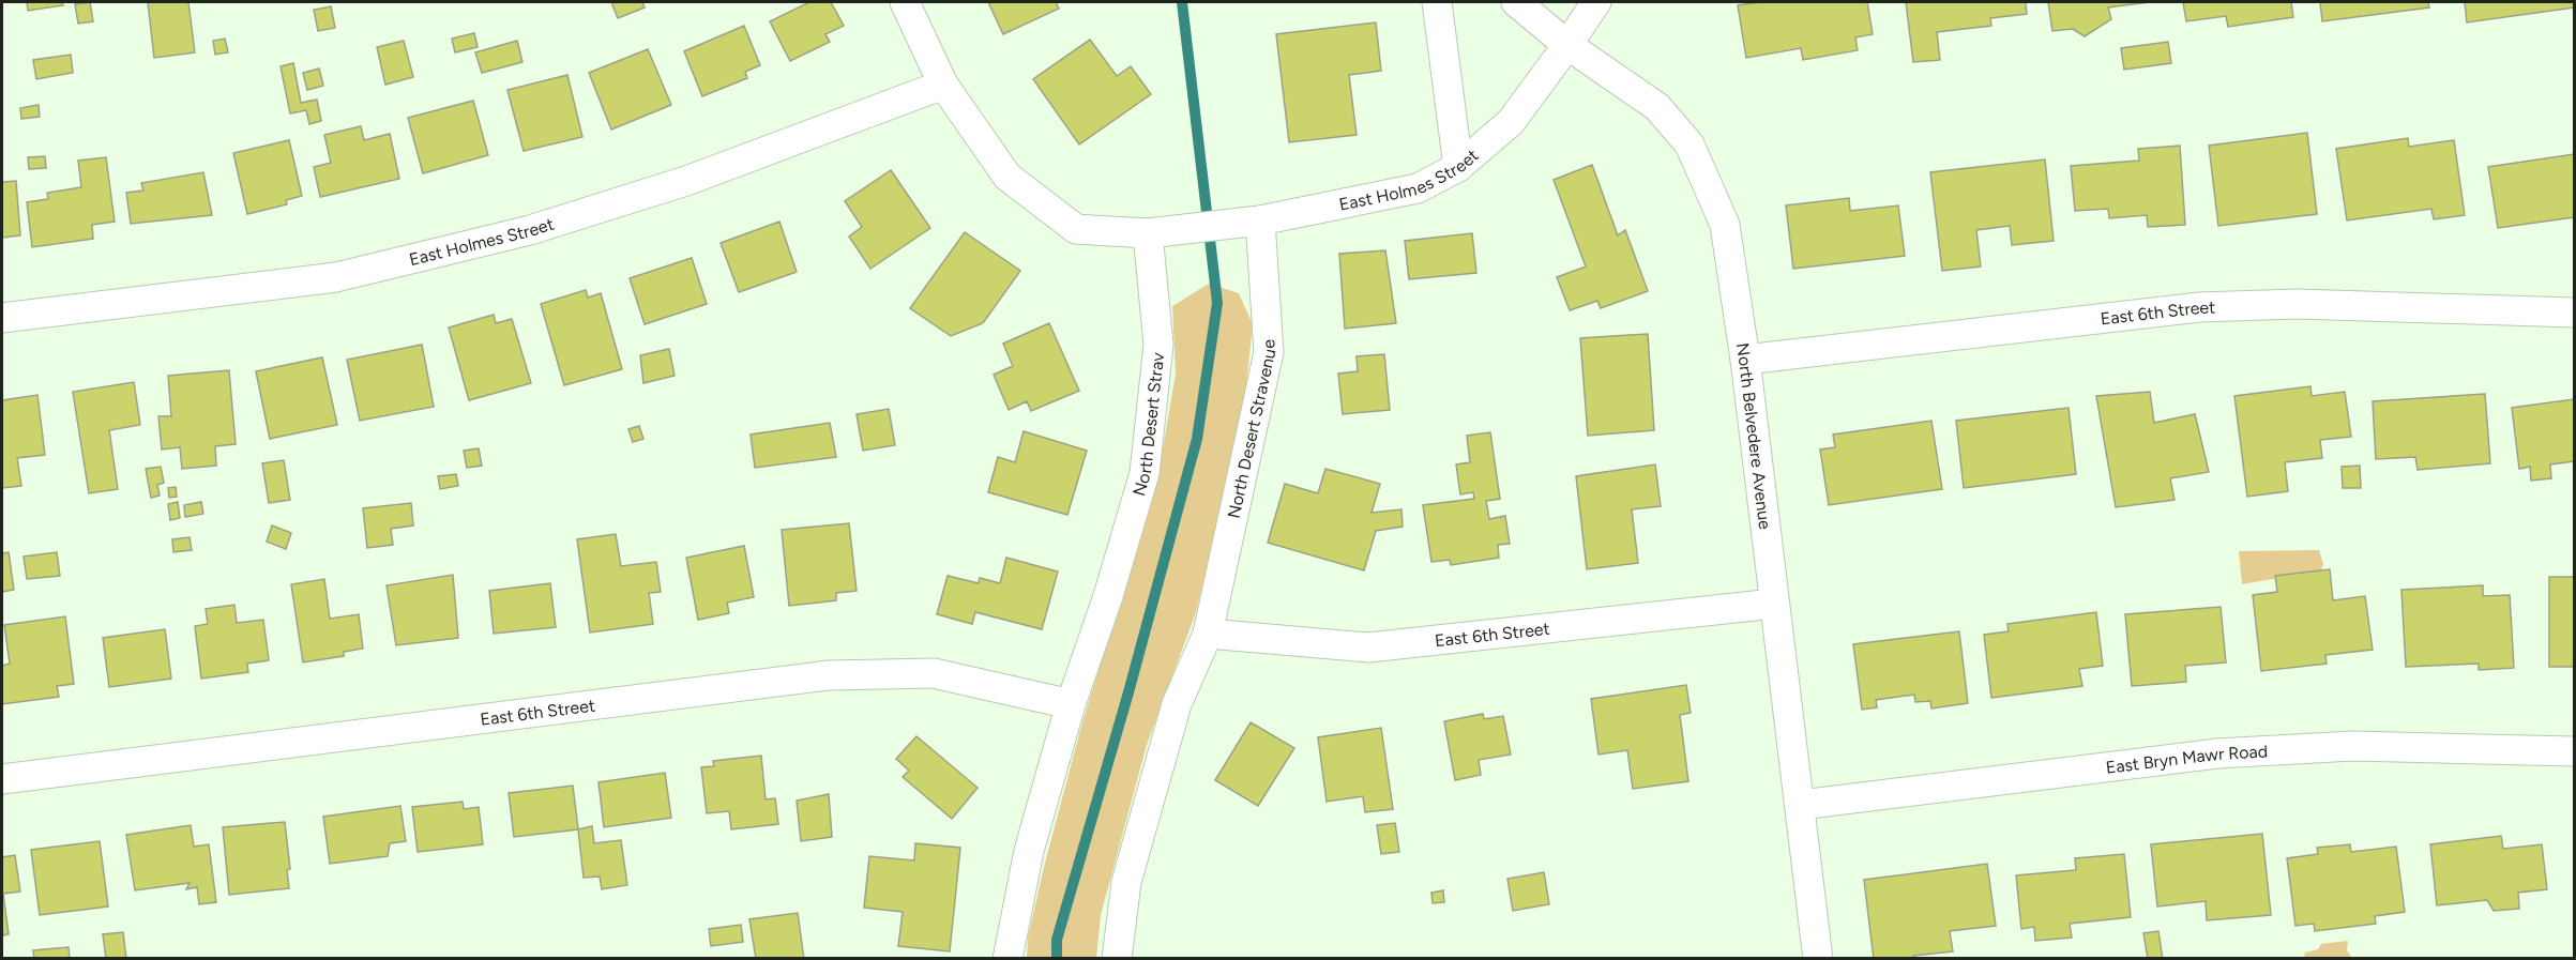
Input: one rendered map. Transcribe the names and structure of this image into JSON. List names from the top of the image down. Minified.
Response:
{"streets":{"street":["East Holmes Street","East 6th Street","North Desert Strav","North Desert Stravenue","North Belvedere Avenue","East Bryn Mawr Road"]},"crossings":[["East Holmes Street","North Desert Strav"],["East Holmes Street","North Desert Stravenue"],["East Holmes Street","North Belvedere Avenue"],["East 6th Street","North Desert Strav"],["East 6th Street","North Desert Stravenue"],["East 6th Street","North Belvedere Avenue"],["North Belvedere Avenue","East Bryn Mawr Road"]]}
